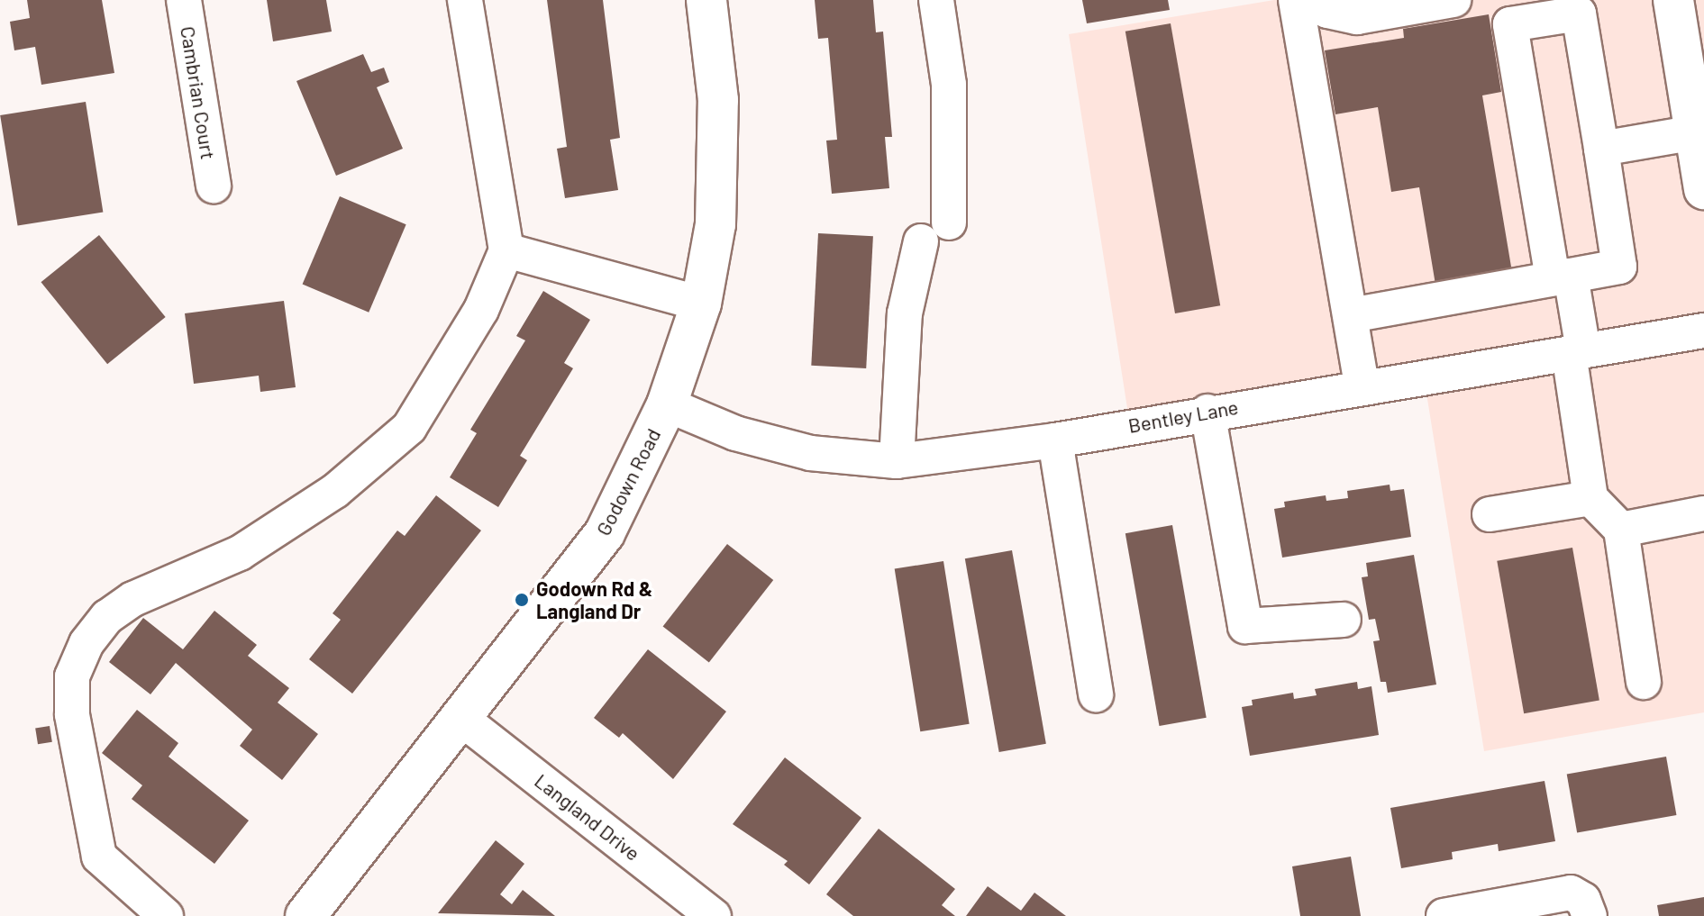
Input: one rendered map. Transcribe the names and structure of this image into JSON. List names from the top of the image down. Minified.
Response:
{"streets":{"main road":["Godown Road"],"street":["Cambrian Court","Bentley Lane","Langland Drive"]},"crossings":[["Bentley Lane","Godown Road"],["Godown Road","Langland Drive"]],"places":["Godown Rd & Langland Dr"]}
